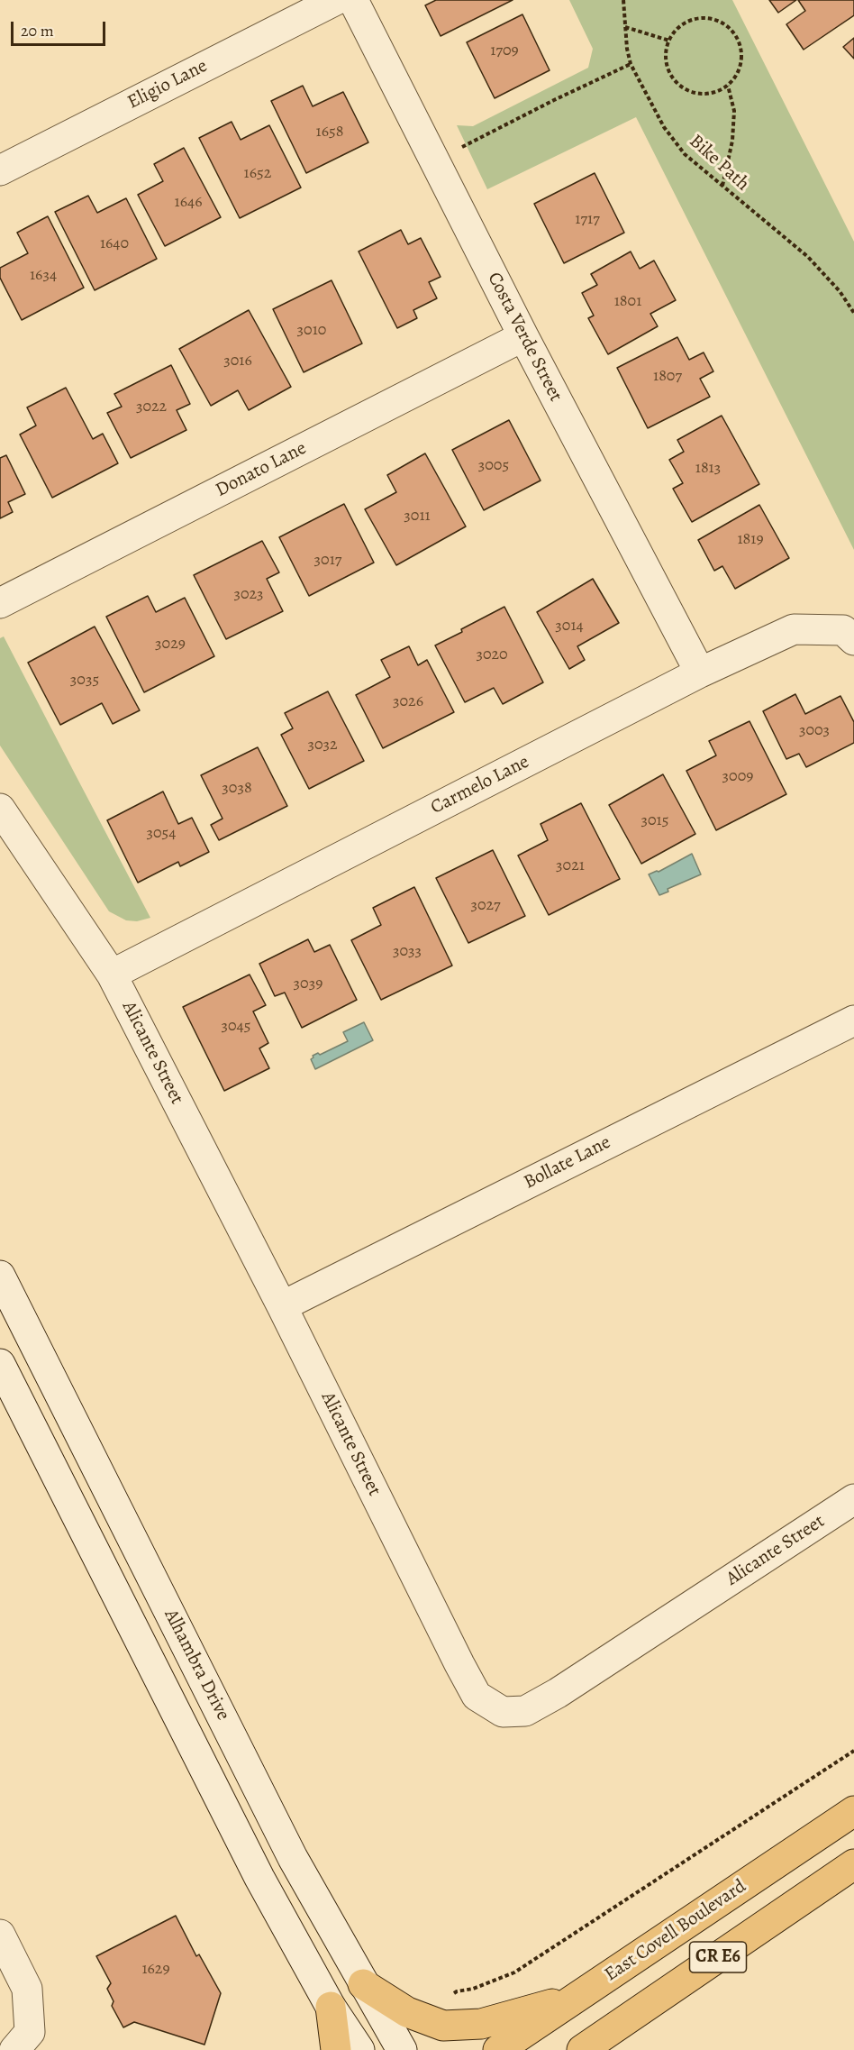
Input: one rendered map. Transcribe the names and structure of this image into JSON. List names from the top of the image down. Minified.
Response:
{"streets":{"main road":["East Covell Boulevard","CR E6"],"street":["Eligio Lane","Costa Verde Street","Donato Lane","Carmelo Lane","Alicante Street","Bollate Lane","Alhambra Drive"],"path":["Bike Path"]},"crossings":[["Costa Verde Street","Donato Lane"],["Costa Verde Street","Carmelo Lane"],["Carmelo Lane","Alicante Street"],["Alicante Street","Bollate Lane"]],"house_numbers":["1709","1658","1652","1646","1717","1640","1634","1801","3010","3016","1807","3022","3005","1813","3011","1819","3017","3023","3014","3029","3020","3035","3026","3003","3032","3009","3038","3015","3054","3021","3027","3033","3039","3045","1629"],"scale_bar":"20 m"}
